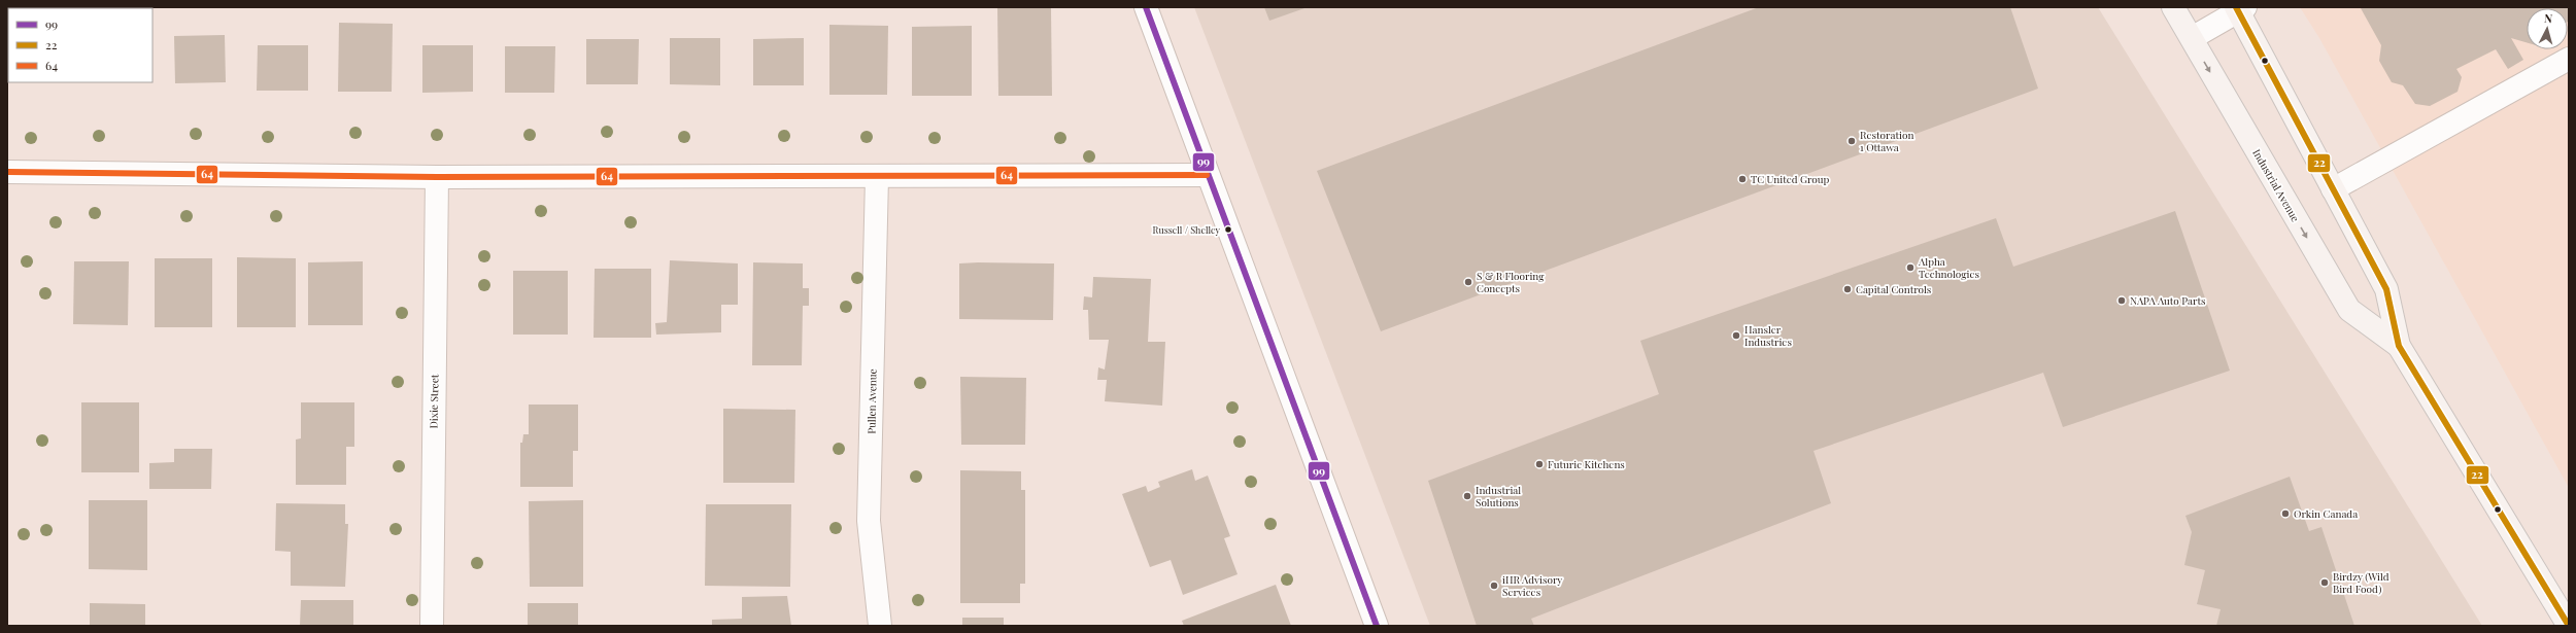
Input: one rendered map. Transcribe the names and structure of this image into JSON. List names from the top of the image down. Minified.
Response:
{"streets":{"main road":["Industrial Avenue"],"street":["Dixie Street","Pullen Avenue"]},"places":["Restoration 1 Ottawa","TC United Group","Russell / Shelley","Alpha Technologies","S & R Flooring Concepts","Capital Controls","NAPA Auto Parts","Hansler Industries","Futuric Kitchens","Industrial Solutions","Orkin Canada","Birdzy (Wild Bird Food)","iHR Advisory Services"],"lines":["transit line 99","transit line 22","transit line 64"],"legend":["99","22","64"],"north":"top"}
